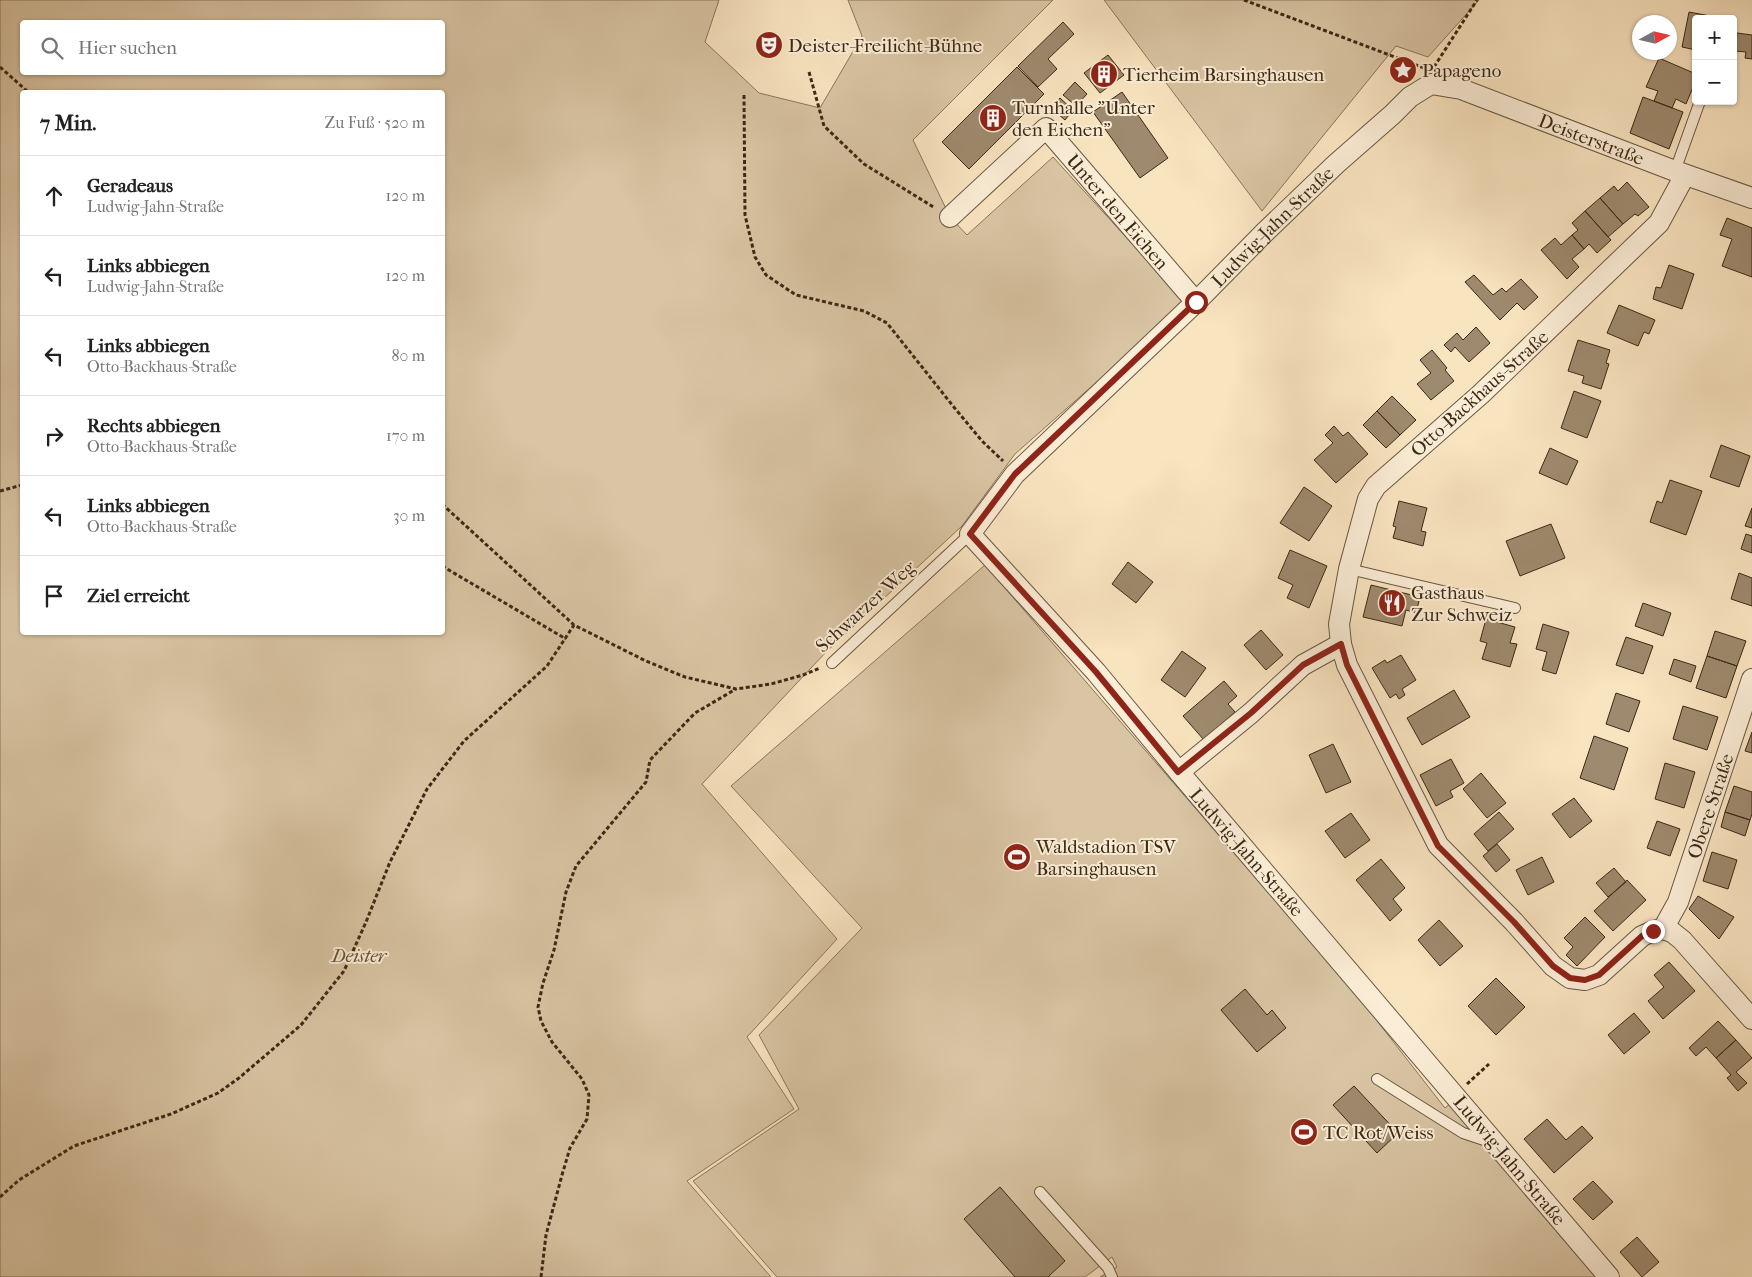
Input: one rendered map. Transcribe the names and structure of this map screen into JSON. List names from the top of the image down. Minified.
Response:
{"streets":{"street":["Deisterstraße","Unter den Eichen","Ludwig-Jahn-Straße","Otto-Backhaus-Straße","Obere Straße"],"lane":["Schwarzer Weg"]},"crossings":[["Deisterstraße","Ludwig-Jahn-Straße"],["Deisterstraße","Otto-Backhaus-Straße"],["Unter den Eichen","Ludwig-Jahn-Straße"],["Ludwig-Jahn-Straße","Schwarzer Weg"],["Otto-Backhaus-Straße","Obere Straße"]],"parks":["Deister"],"places":{"theatre":["Deister-Freilicht-Bühne"],"place":["Papageno"],"building":["Tierheim Barsinghausen","Turnhalle \"Unter den Eichen\""],"restaurant":["Gasthaus Zur Schweiz"],"sports":["Waldstadion TSV Barsinghausen","TC Rot/Weiss"]},"north":"right","page":{"map_buttons":["+","−"],"search":"Hier suchen","heading":["7 Min.","Zu Fuß · 520 m"],"list":[["Geradeaus","Ludwig-Jahn-Straße","120 m"],["Links abbiegen","Ludwig-Jahn-Straße","120 m"],["Links abbiegen","Otto-Backhaus-Straße","80 m"],["Rechts abbiegen","Otto-Backhaus-Straße","170 m"],["Links abbiegen","Otto-Backhaus-Straße","30 m"],"Ziel erreicht"]}}
